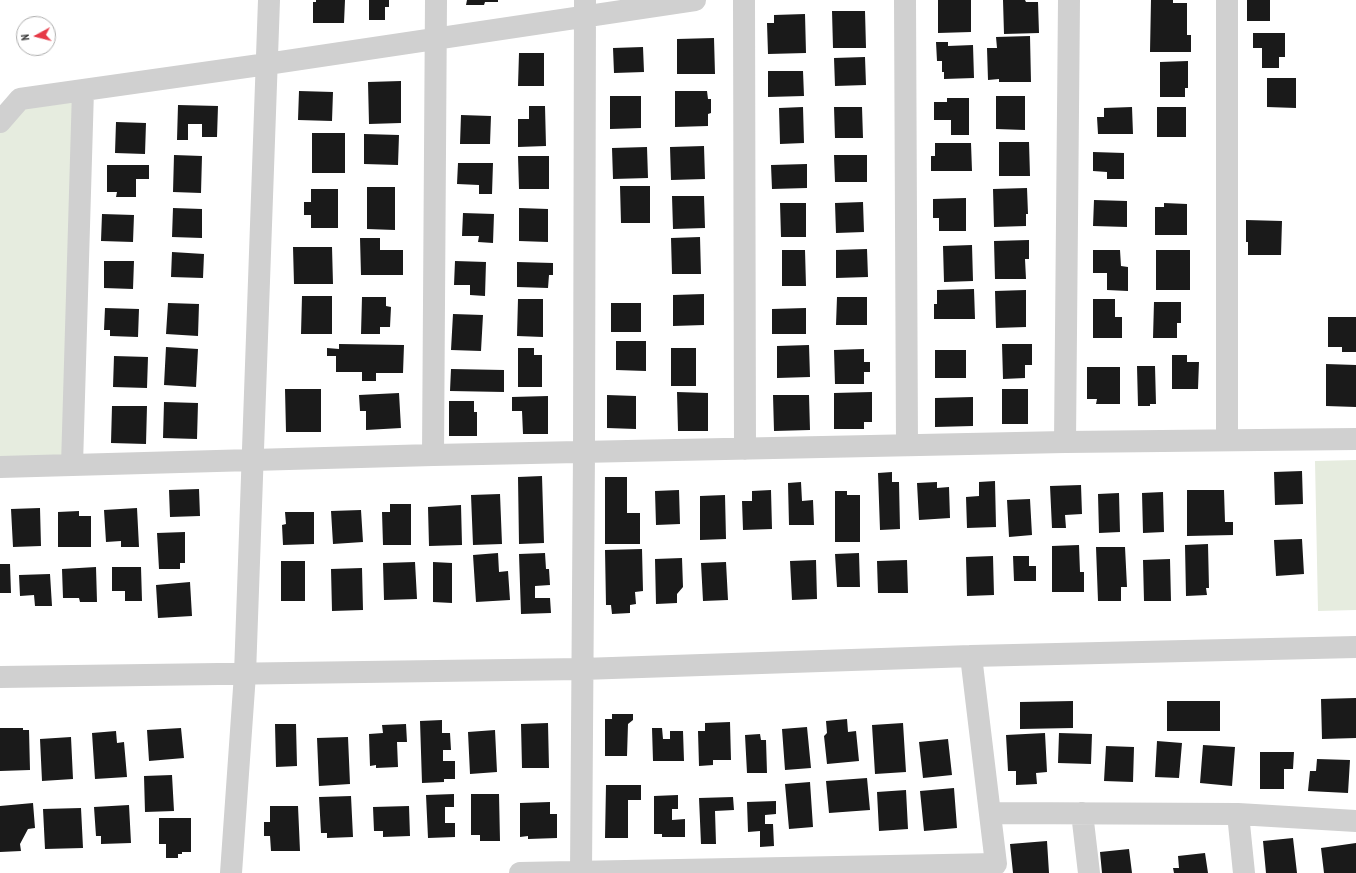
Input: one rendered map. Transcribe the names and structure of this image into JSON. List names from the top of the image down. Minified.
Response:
{"north":"left"}
